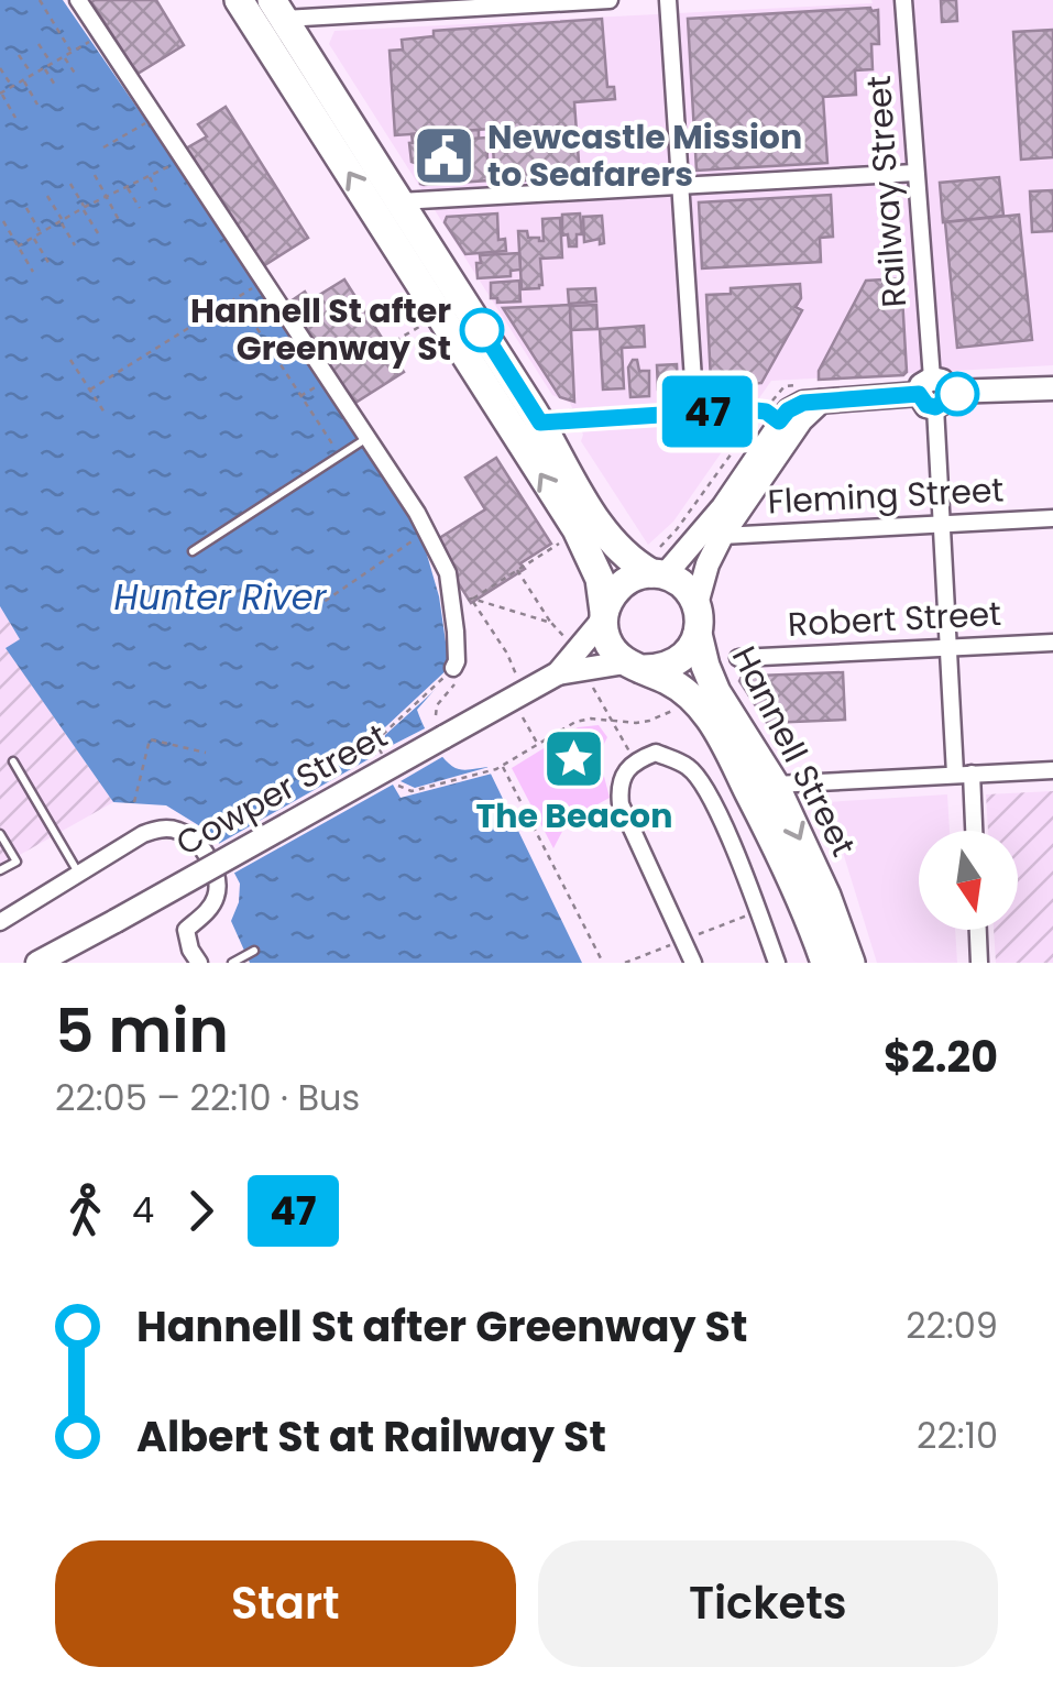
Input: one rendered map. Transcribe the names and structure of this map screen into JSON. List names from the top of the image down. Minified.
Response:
{"streets":{"highway":["Hannell Street"],"main road":["Cowper Street"],"street":["Railway Street","Fleming Street","Robert Street"]},"crossings":[["Railway Street","Fleming Street"],["Railway Street","Robert Street"],["Hannell Street","Cowper Street"]],"water":["Hunter River"],"places":{"public building":["Newcastle Mission to Seafarers"],"other":["Hannell St after Greenway St"],"place":["The Beacon"]},"lines":["bus line 47"],"north":"bottom","page":{"on_map":"47","heading":["5 min","22:05 – 22:10 · Bus","$2.20"],"legs":["4","47"],"list":[{"name":"Hannell St after Greenway St","value":"22:09"},{"name":"Albert St at Railway St","value":"22:10"}],"buttons":["Start","Tickets"]}}
